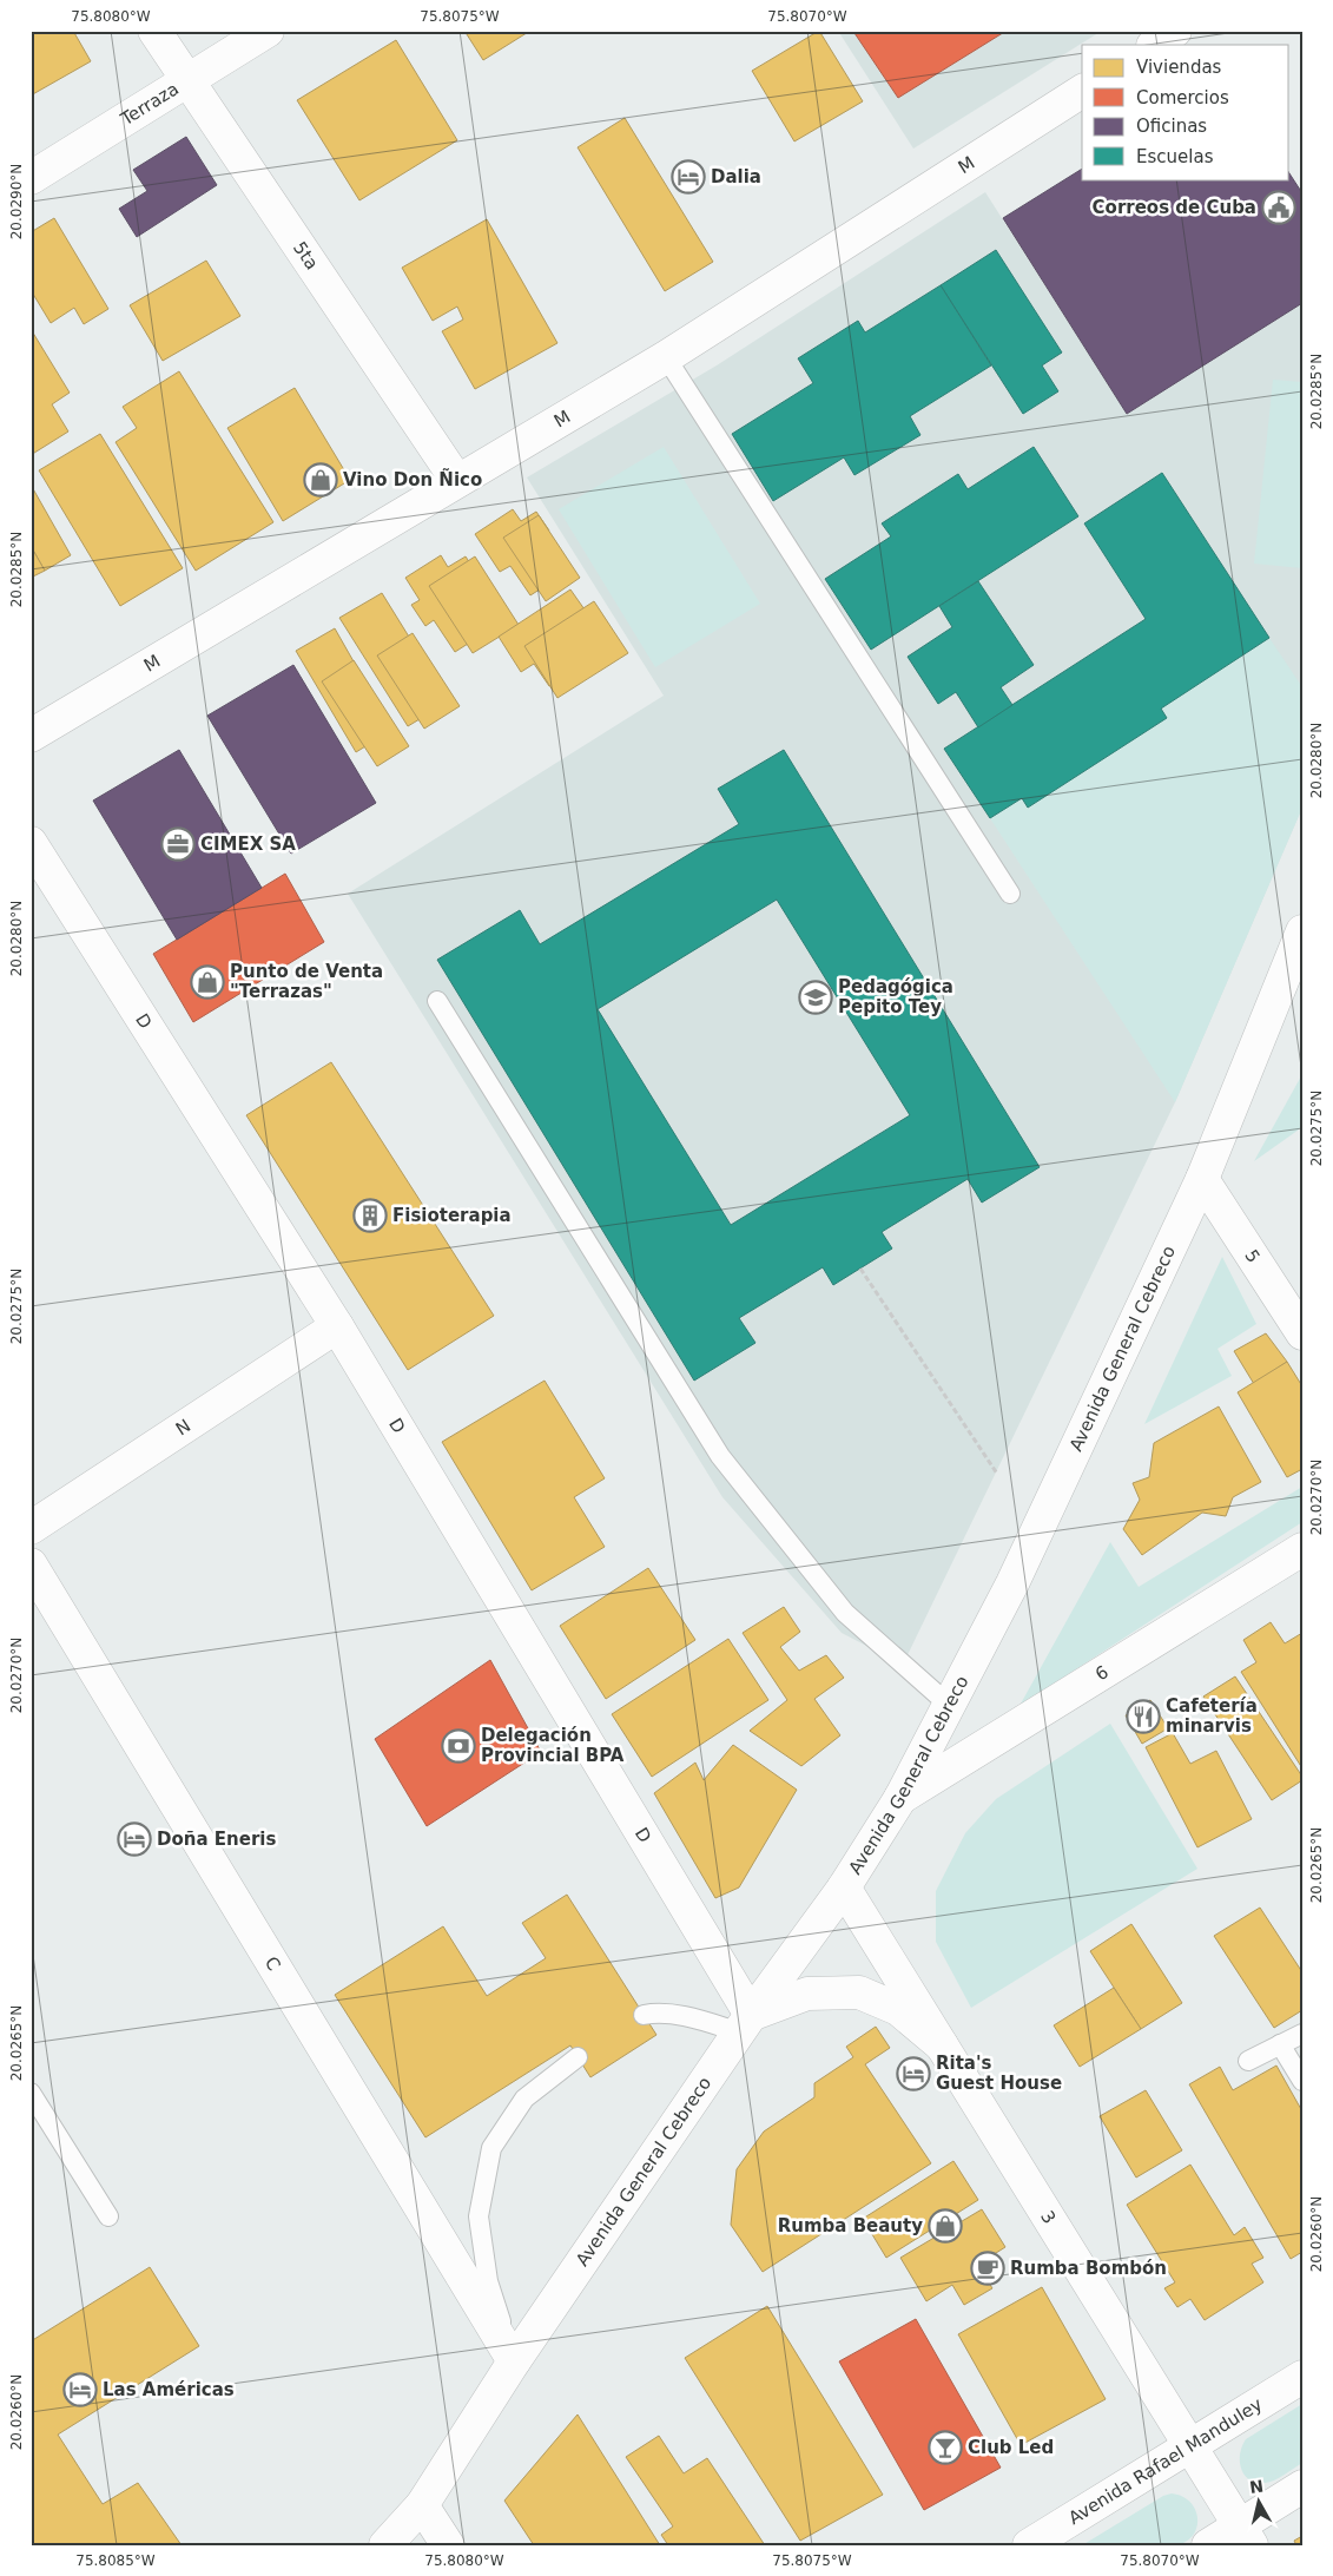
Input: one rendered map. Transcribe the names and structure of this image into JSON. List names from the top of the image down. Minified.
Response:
{"streets":{"street":["Terraza","M","5ta","D","5","Avenida General Cebreco","N","6","C","3","Avenida Rafael Manduley"]},"crossings":[["Terraza","5ta"],["M","5ta"],["D","Avenida General Cebreco"],["D","N"],["5","Avenida General Cebreco"],["Avenida General Cebreco","6"],["Avenida General Cebreco","C"],["Avenida General Cebreco","3"],["3","Avenida Rafael Manduley"]],"places":{"hotel":["Dalia","Doña Eneris","Rita's Guest House","Las Américas"],"public building":["Correos de Cuba"],"shop":["Vino Don Ñico","Punto de Venta \"Terrazas\"","Rumba Beauty"],"office":["CIMEX SA"],"school or university":["Pedagógica Pepito Tey"],"building":["Fisioterapia"],"restaurant":["Cafetería minarvis"],"bank":["Delegación Provincial BPA"],"cafe":["Rumba Bombón"],"bar":["Club Led"]},"legend":["Viviendas","Comercios","Oficinas","Escuelas"],"north":"top","coordinates":["75.8080°W","75.8075°W","75.8070°W","20.0290°N","20.0285°N","20.0280°N","20.0275°N","20.0270°N","20.0265°N","20.0260°N","75.8085°W"]}
